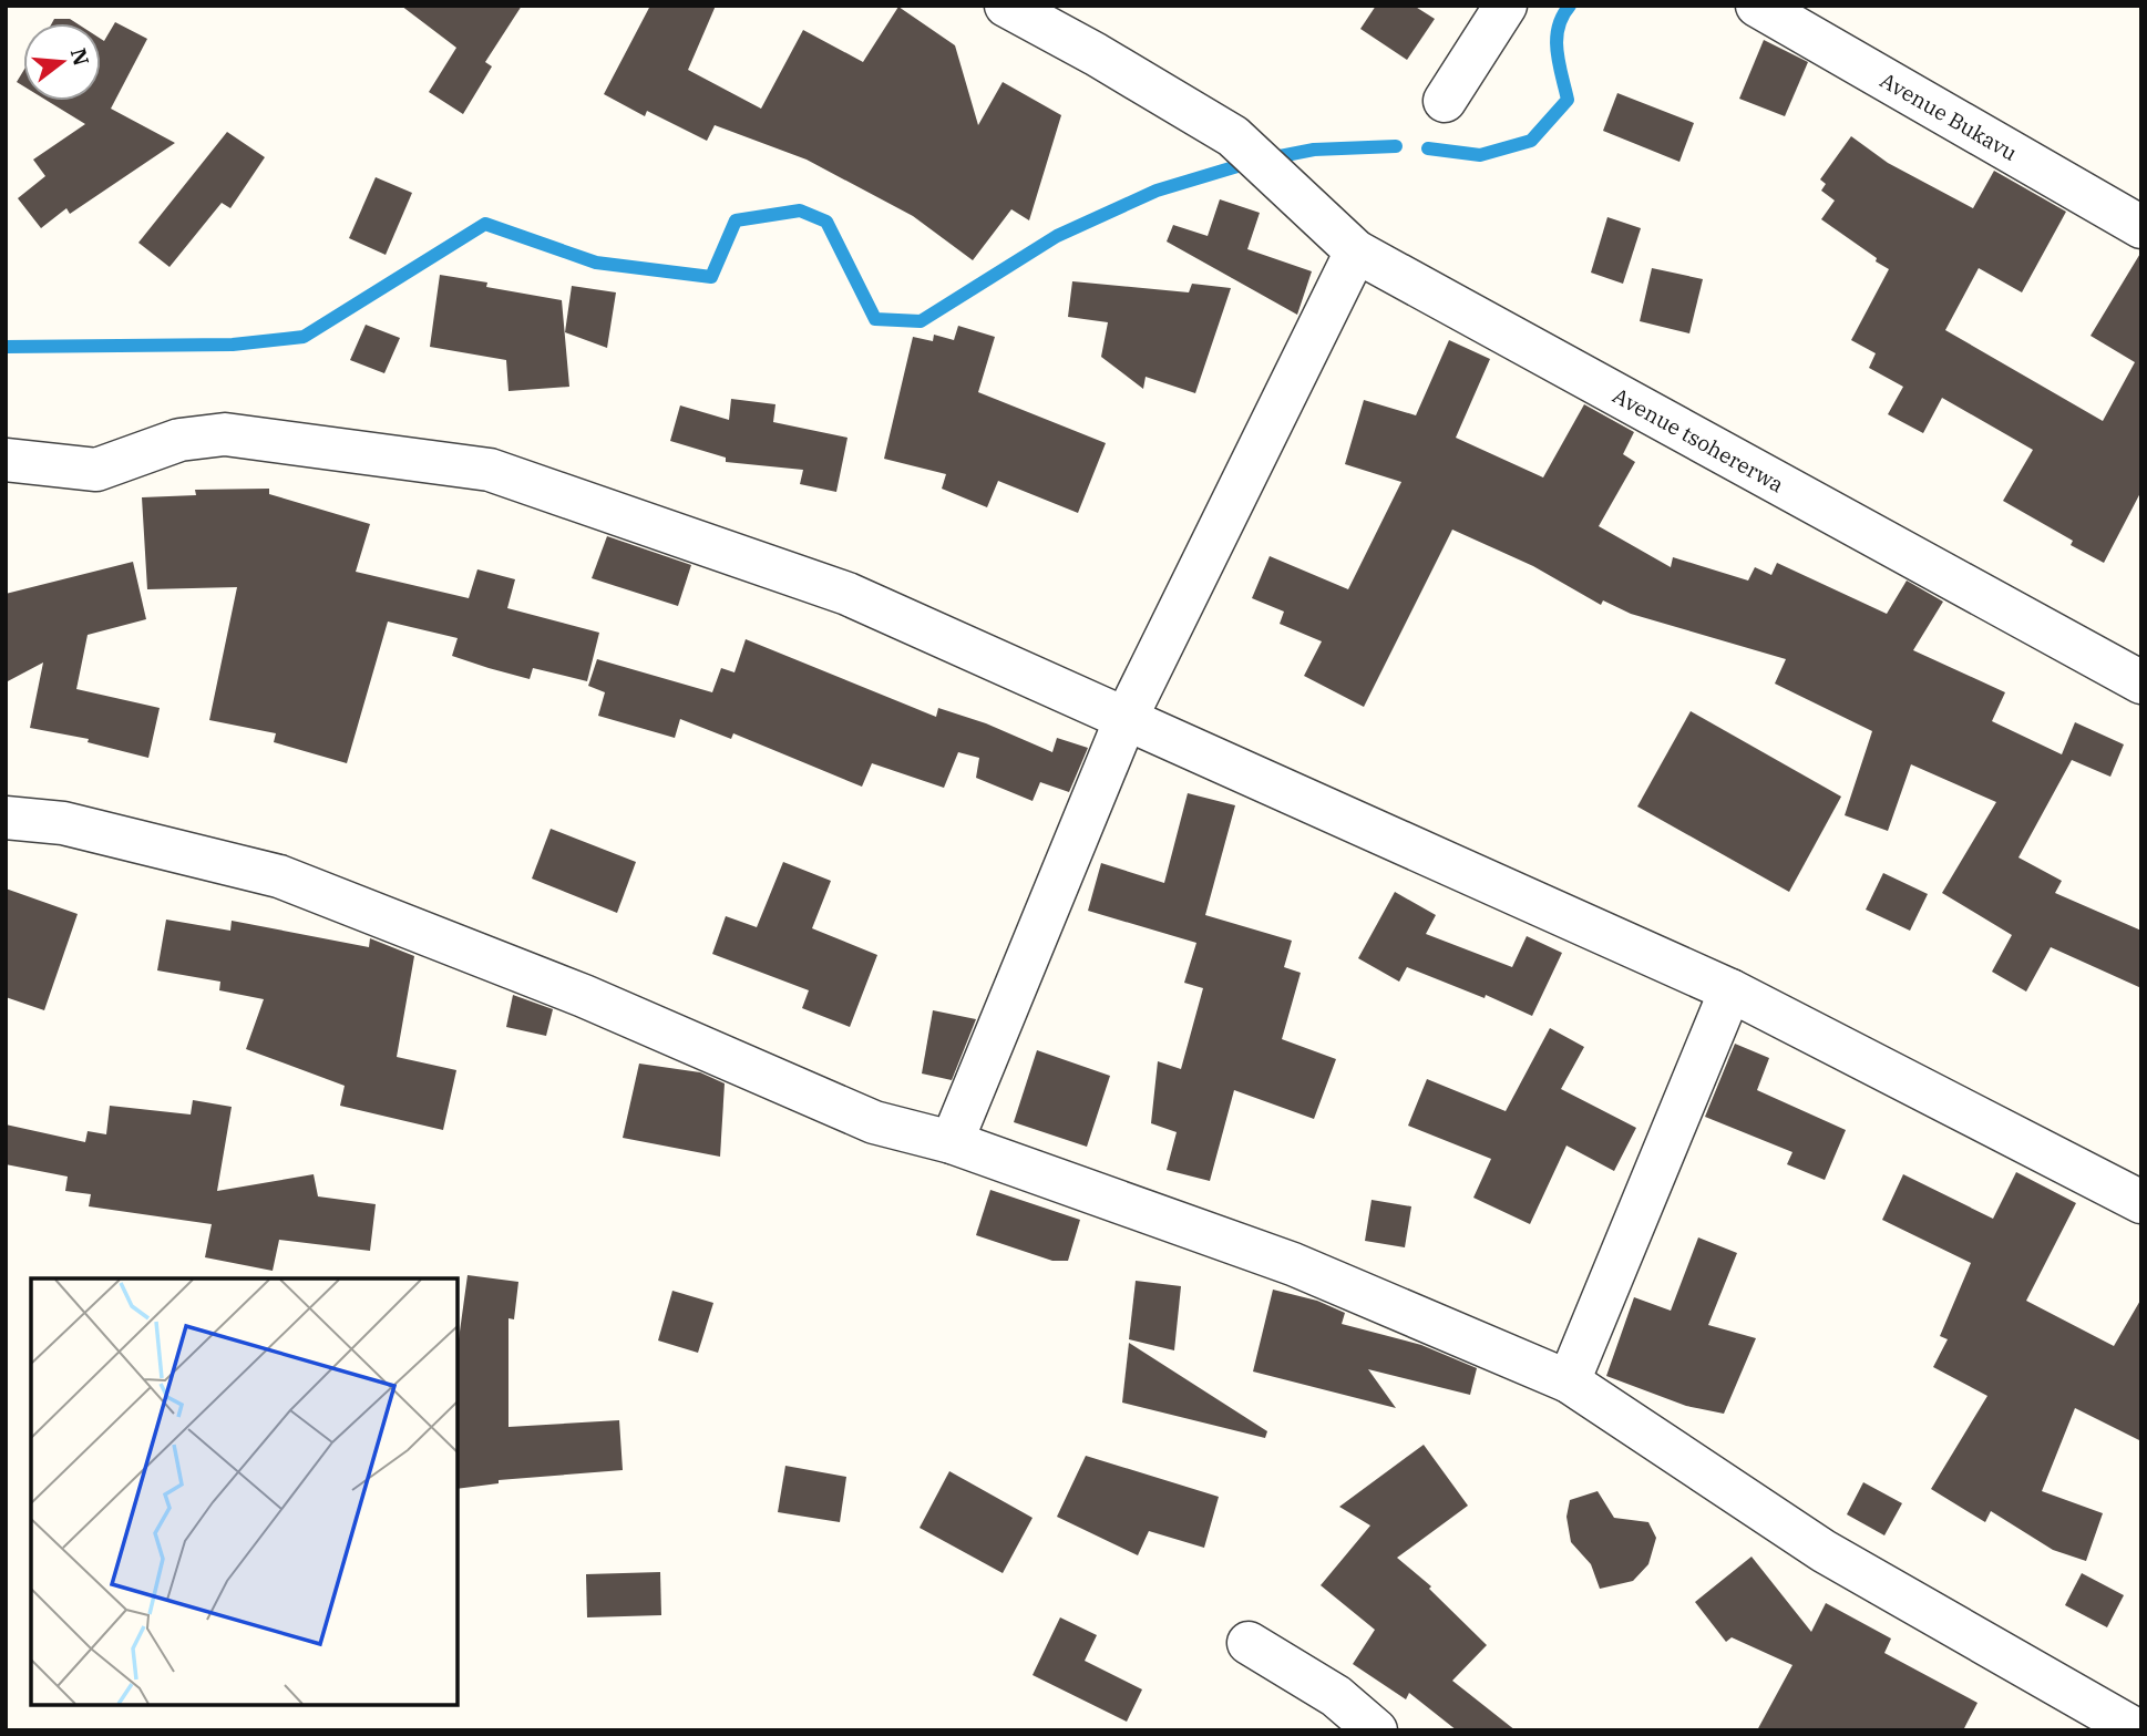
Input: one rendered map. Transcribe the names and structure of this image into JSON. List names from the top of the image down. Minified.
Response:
{"streets":{"street":["Avenue Bukavu","Avenue tsohererwa"]},"north":"right"}
